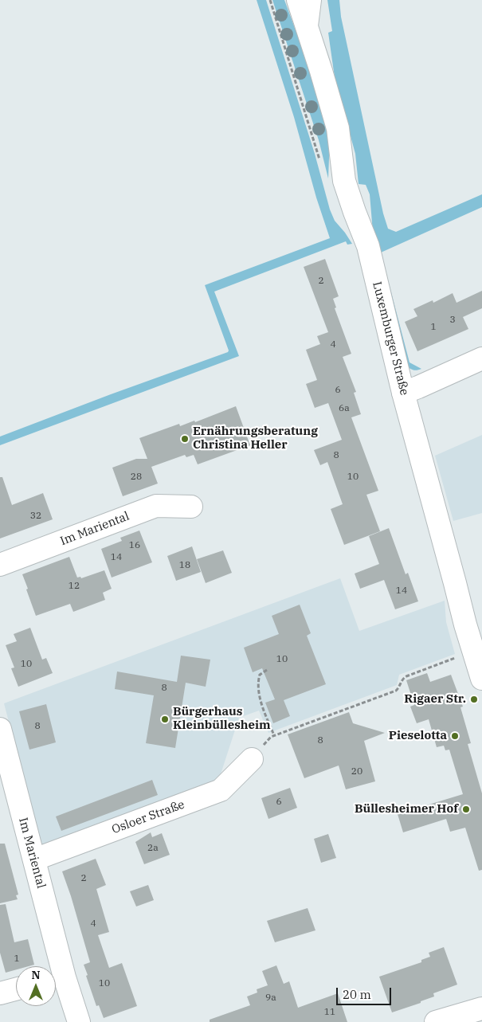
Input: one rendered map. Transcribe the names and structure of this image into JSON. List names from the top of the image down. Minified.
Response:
{"streets":{"street":["Luxemburger Straße","Im Mariental","Osloer Straße"]},"crossings":[["Im Mariental","Osloer Straße"]],"places":["Ernährungsberatung Christina Heller","Rigaer Str.","Bürgerhaus Kleinbüllesheim","Pieselotta","Büllesheimer Hof"],"house_numbers":["2","3","1","4","6","6a","8","28","10","32","16","14","18","12","14","10","10","8","8","8","20","6","2a","2","4","1","10","9a","11"],"scale_bar":"20 m","north":"top"}
